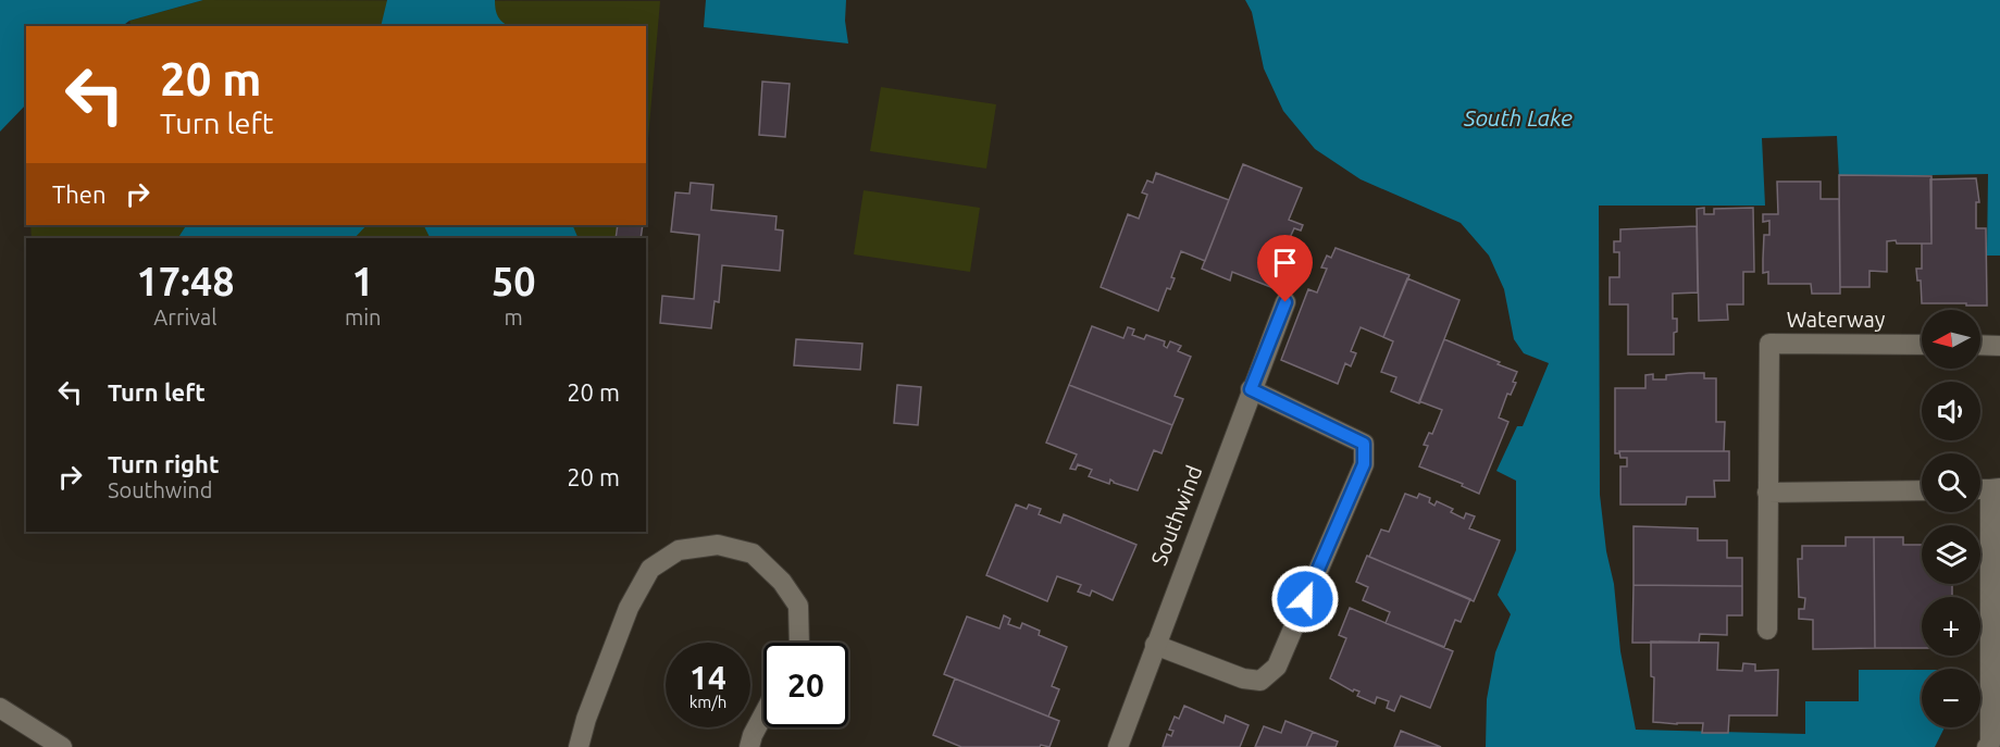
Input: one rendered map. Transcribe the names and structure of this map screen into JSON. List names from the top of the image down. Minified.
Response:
{"streets":{"street":["Waterway","Southwind"]},"water":["South Lake"],"north":"left","page":{"turn":["20 m","Turn left"],"then":"Then","eta":["17:48","Arrival","1","min","50","m"],"map_buttons":["+","−"],"list":[{"name":"Turn left","value":"20 m"},{"name":"Turn right","note":"Southwind","value":"20 m"}],"speed":"14 km/h","limit":"20"}}
